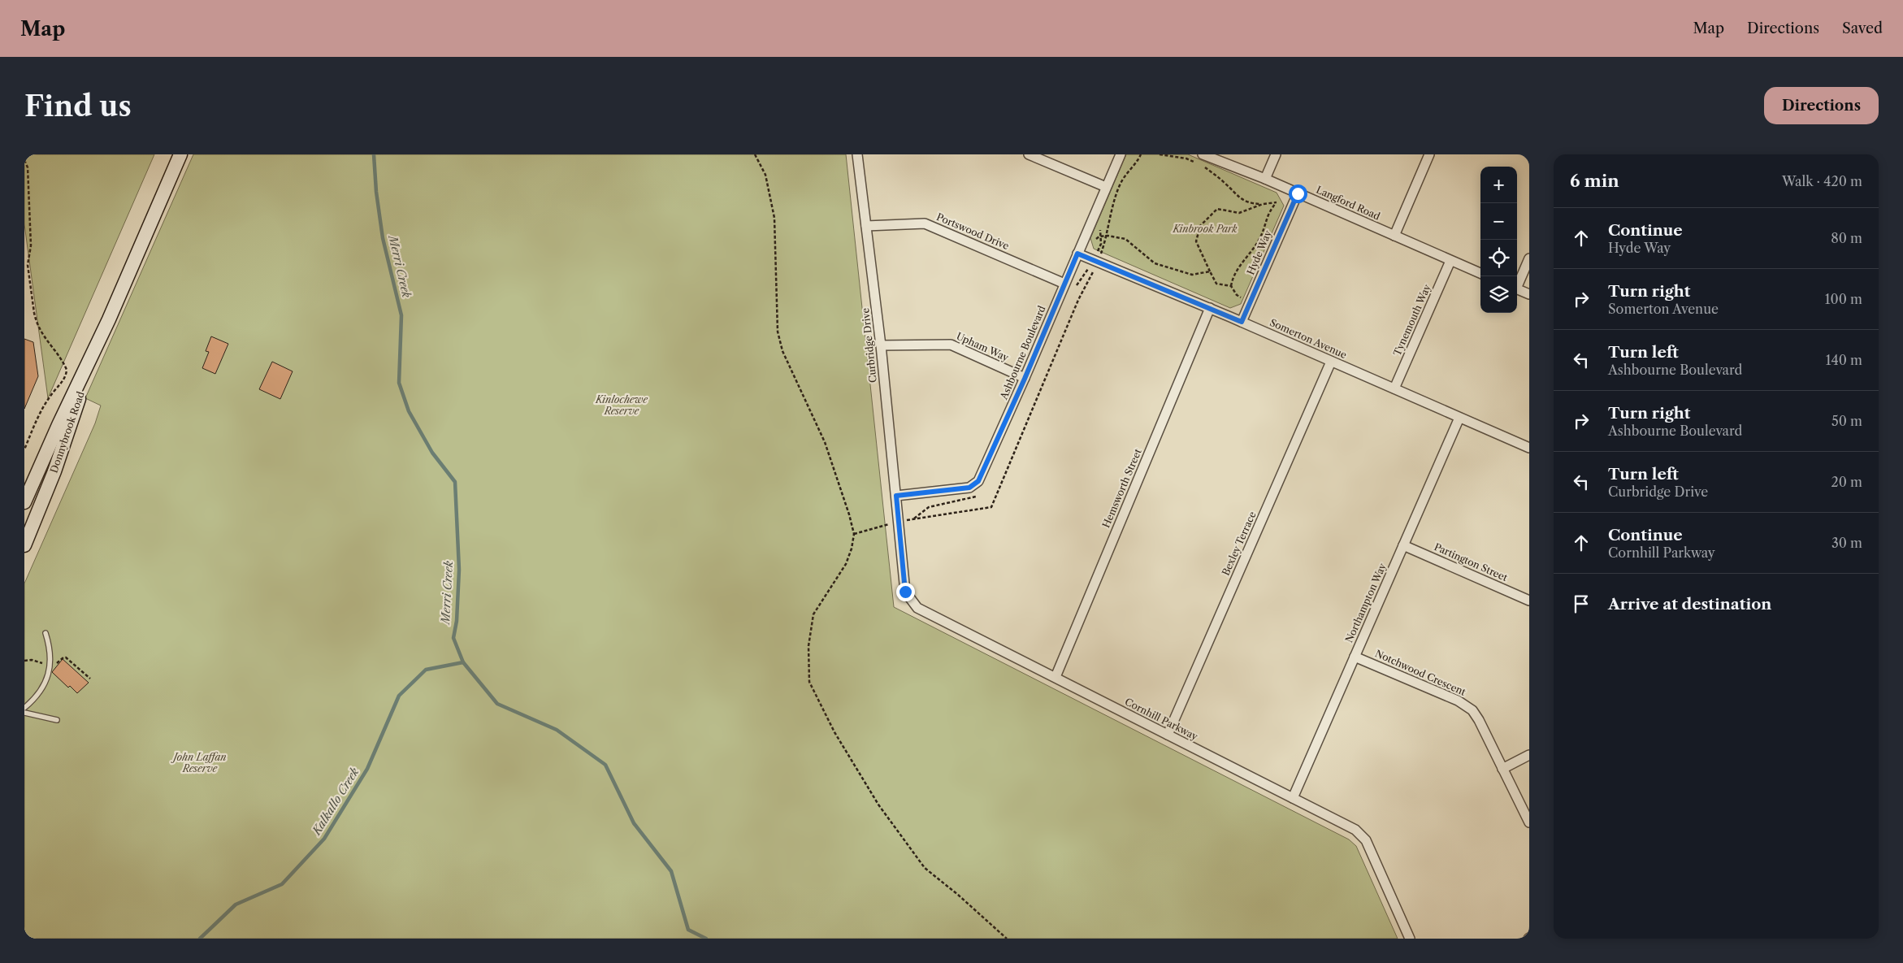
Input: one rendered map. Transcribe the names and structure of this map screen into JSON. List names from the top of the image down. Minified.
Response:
{"streets":{"main road":["Donnybrook Road"],"street":["Langford Road","Portswood Drive","Hyde Way","Tynemouth Way","Somerton Avenue","Curbridge Drive","Upham Way","Ashbourne Boulevard","Hemsworth Street","Bexley Terrace","Partington Street","Northampton Way","Notchwood Crescent","Cornhill Parkway"]},"crossings":[["Langford Road","Hyde Way"],["Langford Road","Tynemouth Way"],["Portswood Drive","Curbridge Drive"],["Portswood Drive","Ashbourne Boulevard"],["Hyde Way","Somerton Avenue"],["Tynemouth Way","Somerton Avenue"],["Somerton Avenue","Ashbourne Boulevard"],["Somerton Avenue","Hemsworth Street"],["Somerton Avenue","Bexley Terrace"],["Somerton Avenue","Northampton Way"],["Curbridge Drive","Upham Way"],["Curbridge Drive","Ashbourne Boulevard"],["Curbridge Drive","Cornhill Parkway"],["Upham Way","Ashbourne Boulevard"],["Hemsworth Street","Cornhill Parkway"],["Bexley Terrace","Cornhill Parkway"],["Partington Street","Northampton Way"],["Northampton Way","Notchwood Crescent"],["Northampton Way","Cornhill Parkway"]],"water":["Merri Creek","Kalkallo Creek"],"parks":["Kinbrook Park","Kinlochewe Reserve","John Laffan Reserve"],"page":{"header":"Map","nav":["Map","Directions","Saved"],"buttons":"Directions","title":"Find us","heading":["6 min","Walk · 420 m"],"map_buttons":["+","−"],"list":[["Continue","Hyde Way","80 m"],["Turn right","Somerton Avenue","100 m"],["Turn left","Ashbourne Boulevard","140 m"],["Turn right","Ashbourne Boulevard","50 m"],["Turn left","Curbridge Drive","20 m"],["Continue","Cornhill Parkway","30 m"],"Arrive at destination"]}}
